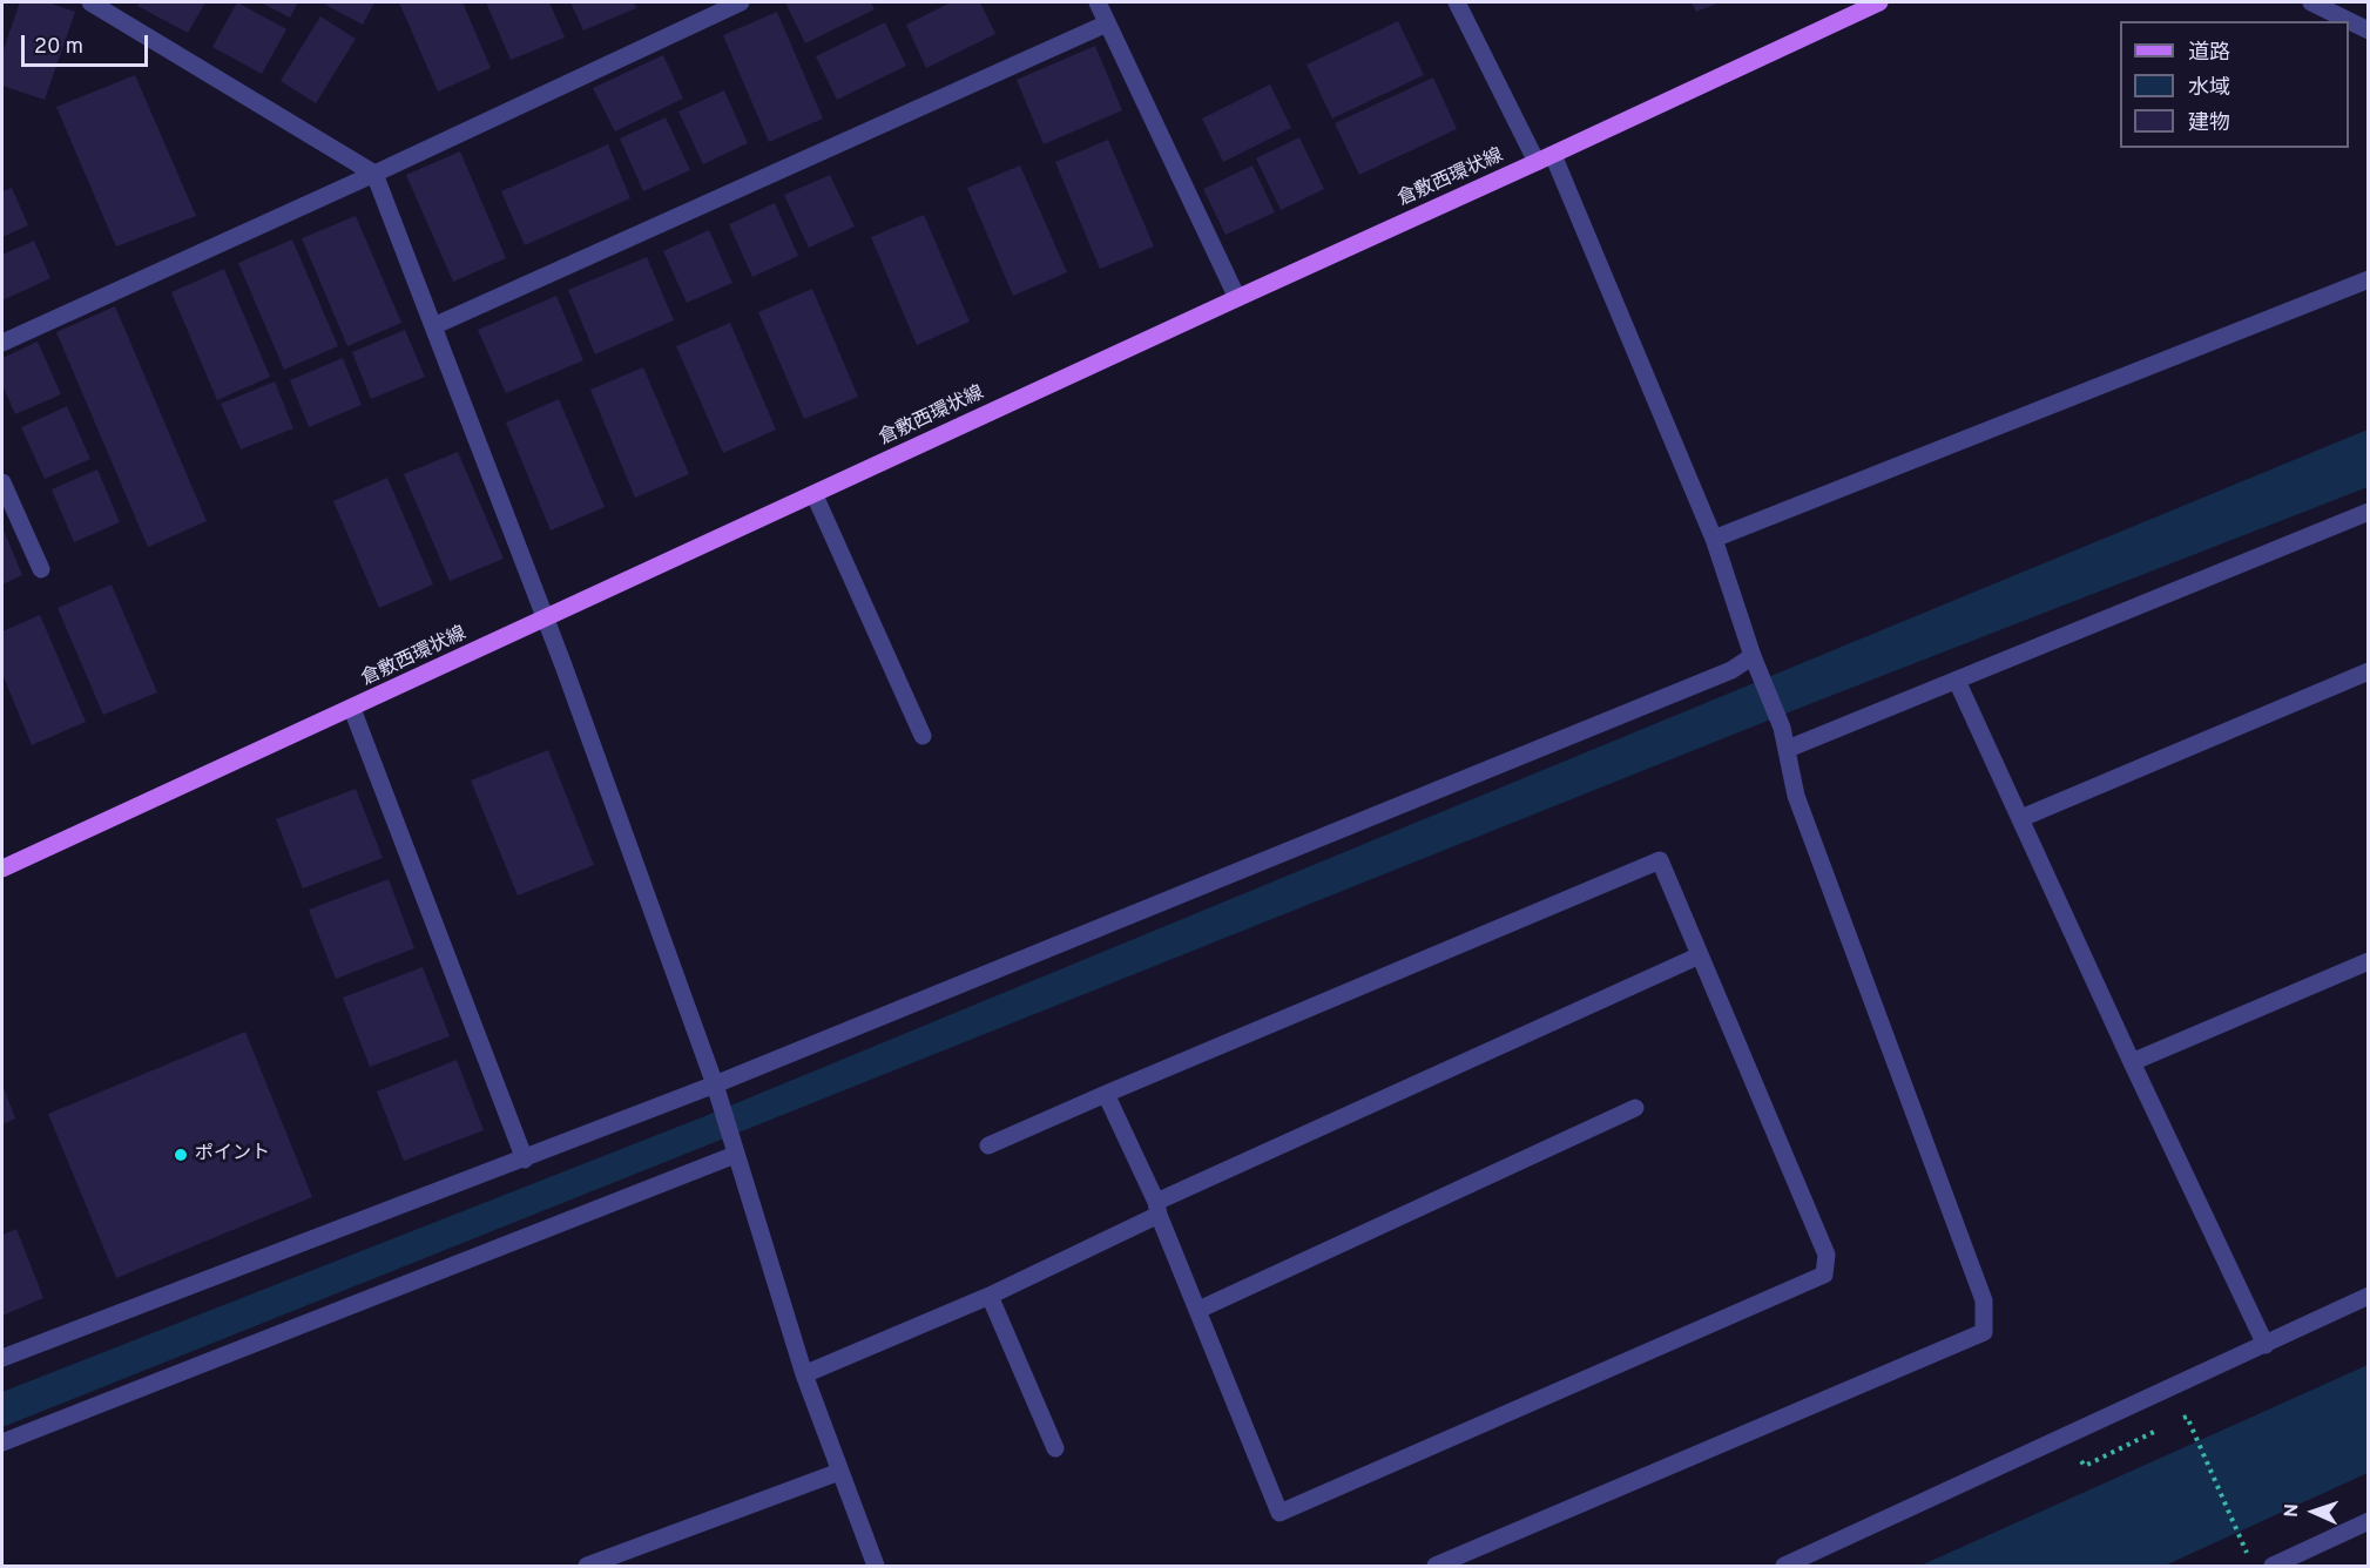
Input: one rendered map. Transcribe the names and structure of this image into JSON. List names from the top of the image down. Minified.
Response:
{"streets":{"main road":["倉敷西環状線"]},"places":["ポイント"],"legend":["道路","水域","建物"],"scale_bar":"20 m","north":"left"}
